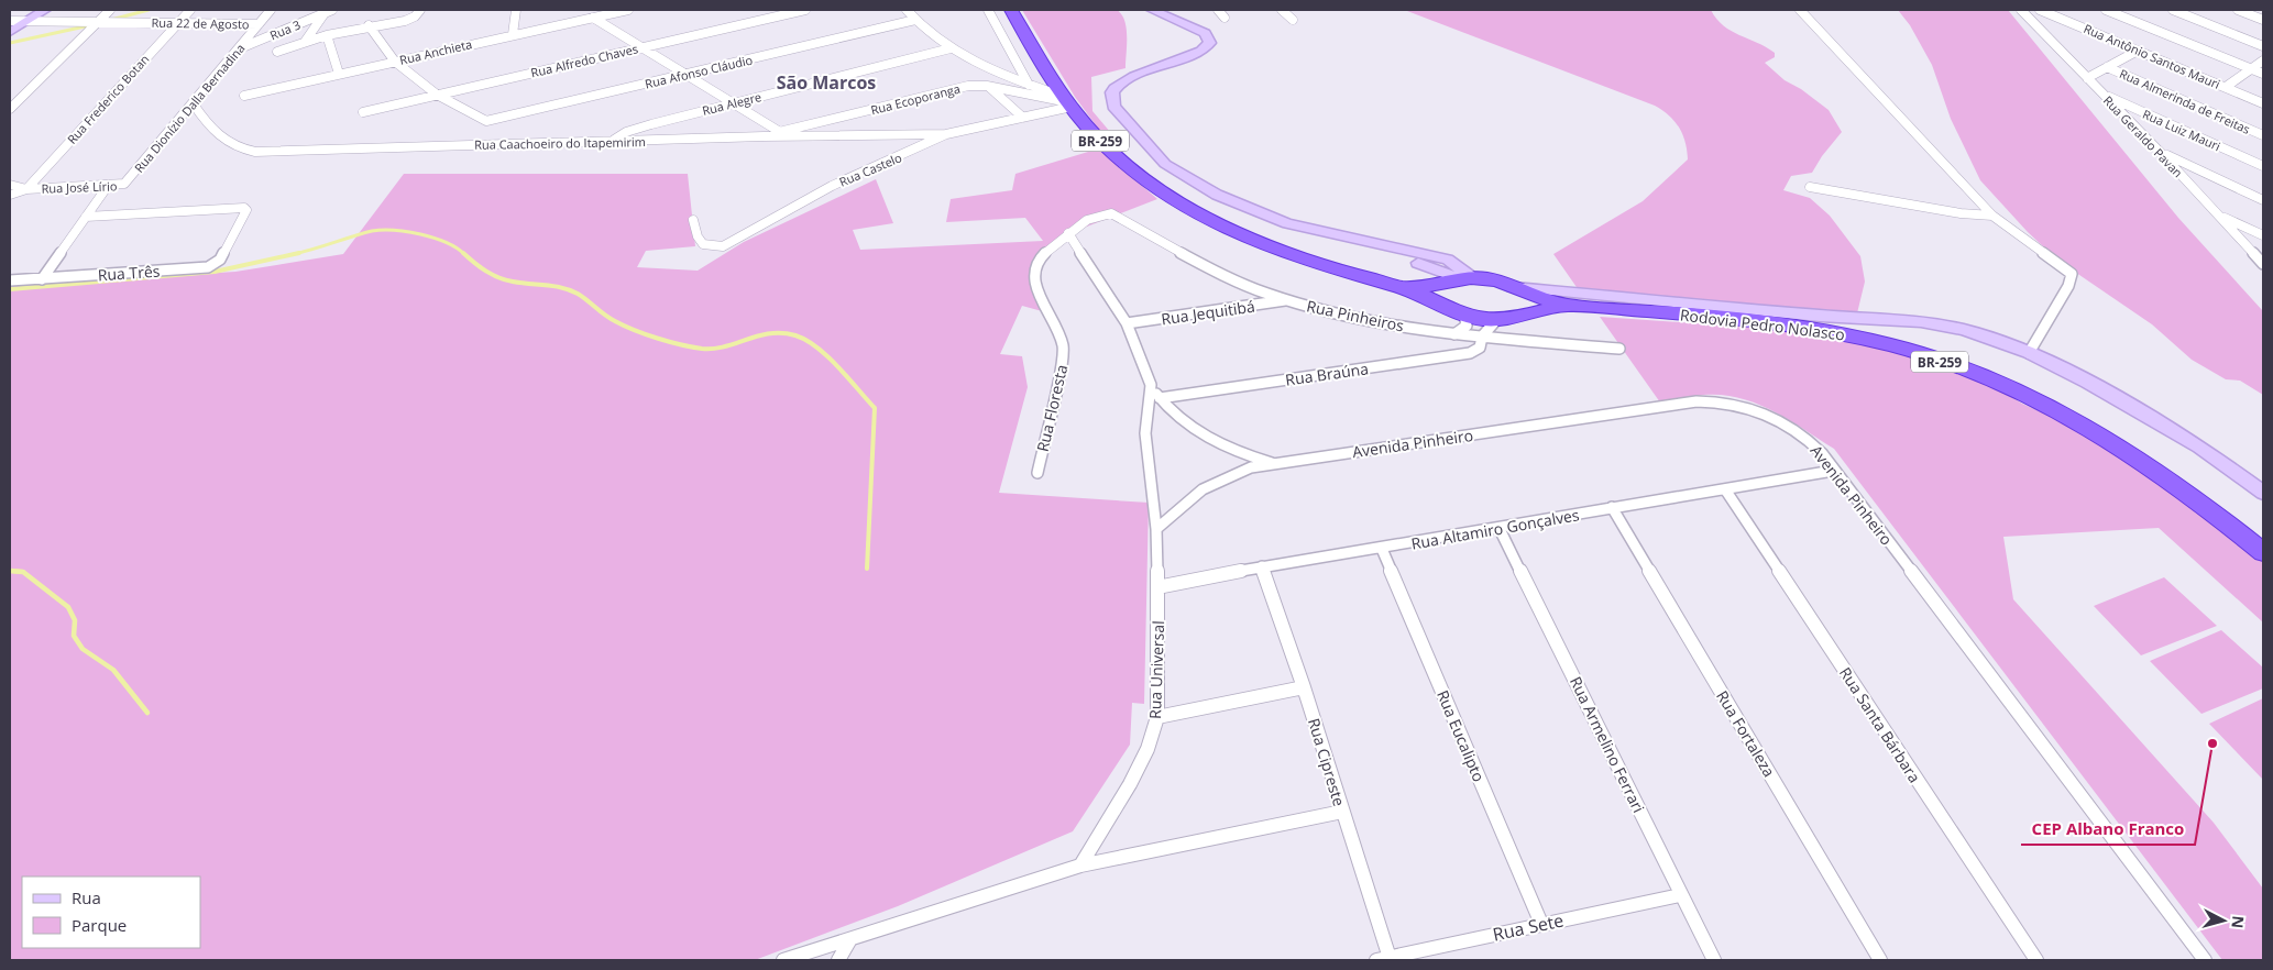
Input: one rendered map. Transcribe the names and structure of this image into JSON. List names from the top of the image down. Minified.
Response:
{"streets":{"highway":["BR-259","Rodovia Pedro Nolasco"],"street":["Rua 22 de Agosto","Rua 3","Rua Anchieta","Rua Antônio Santos Mauri","Rua Alfredo Chaves","Rua Afonso Cláudio","Rua Frederico Botan","Rua Ecoporanga","Rua Almerinda de Freitas","Rua Alegre","Rua Dionízio Dalla Bernadina","Rua Luiz Mauri","Rua Geraldo Pavan","Rua Caachoeiro do Itapemirim","Rua Castelo","Rua José Lírio","Rua Três","Rua Jequitibá","Rua Pinheiros","Rua Braúna","Rua Floresta","Avenida Pinheiro","Rua Altamiro Gonçalves","Rua Universal","Rua Santa Bárbara","Rua Fortaleza","Rua Eucalipto","Rua Armelino Ferrari","Rua Cipreste","Rua Sete"]},"crossings":[["Rua 22 de Agosto","Rua Frederico Botan"],["Rua 22 de Agosto","Rua Dionízio Dalla Bernadina"],["Rua 3","Rua Dionízio Dalla Bernadina"],["Rua Alfredo Chaves","Rua Afonso Cláudio"],["Rua Frederico Botan","Rua José Lírio"],["Rua Ecoporanga","Rua Caachoeiro do Itapemirim"],["Rua Ecoporanga","Rua Castelo"],["Rua Ecoporanga","Rodovia Pedro Nolasco"],["Rua Alegre","Rua Caachoeiro do Itapemirim"],["Rua Dionízio Dalla Bernadina","Rua José Lírio"],["Rua Luiz Mauri","Rua Geraldo Pavan"],["Rua Caachoeiro do Itapemirim","Rua Castelo"],["Rua Castelo","Rodovia Pedro Nolasco"],["Rua Jequitibá","Rua Pinheiros"],["Rua Jequitibá","Rua Universal"],["Rua Pinheiros","Rua Braúna"],["Rua Pinheiros","Rua Floresta"],["Rua Braúna","Avenida Pinheiro"],["Rua Floresta","Rua Universal"],["Avenida Pinheiro","Rua Altamiro Gonçalves"],["Avenida Pinheiro","Rua Universal"],["Rua Altamiro Gonçalves","Rua Universal"],["Rua Altamiro Gonçalves","Rua Santa Bárbara"],["Rua Altamiro Gonçalves","Rua Fortaleza"],["Rua Altamiro Gonçalves","Rua Eucalipto"],["Rua Altamiro Gonçalves","Rua Armelino Ferrari"],["Rua Altamiro Gonçalves","Rua Cipreste"],["Rua Eucalipto","Rua Sete"],["Rua Armelino Ferrari","Rua Sete"],["Rua Cipreste","Rua Sete"]],"districts":["São Marcos"],"places":["CEP Albano Franco"],"legend":["Rua","Parque"],"north":"right"}
